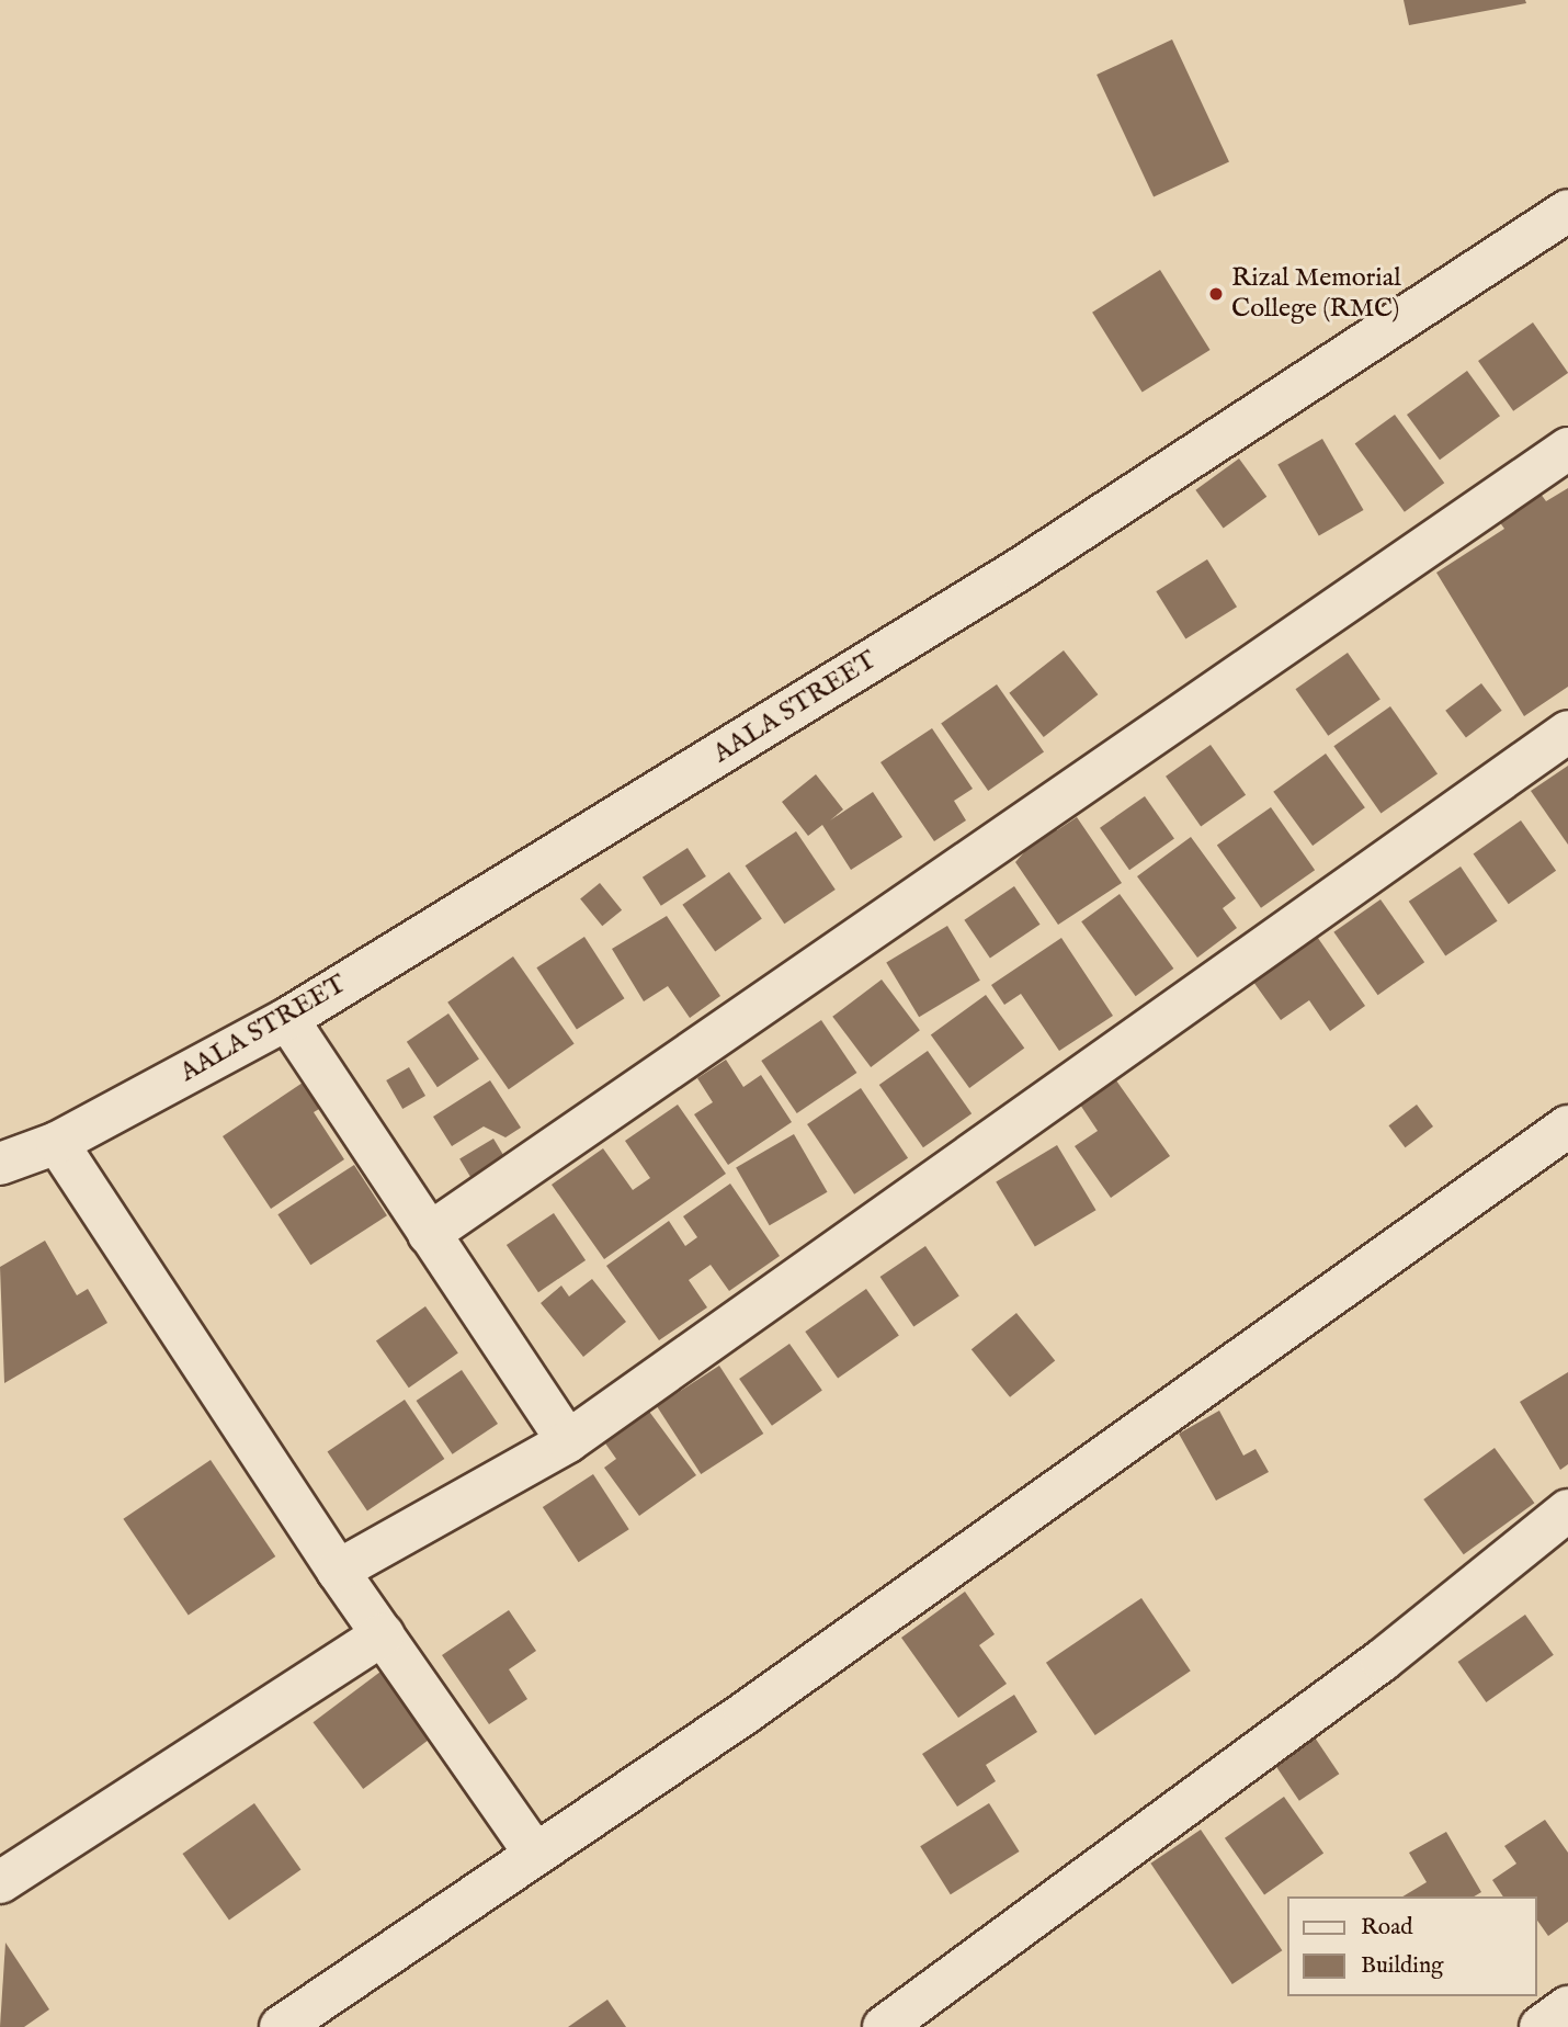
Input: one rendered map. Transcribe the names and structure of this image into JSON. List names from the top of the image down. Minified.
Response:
{"streets":{"street":["AALA STREET"]},"places":["Rizal Memorial College (RMC)"],"legend":["Road","Building"]}
